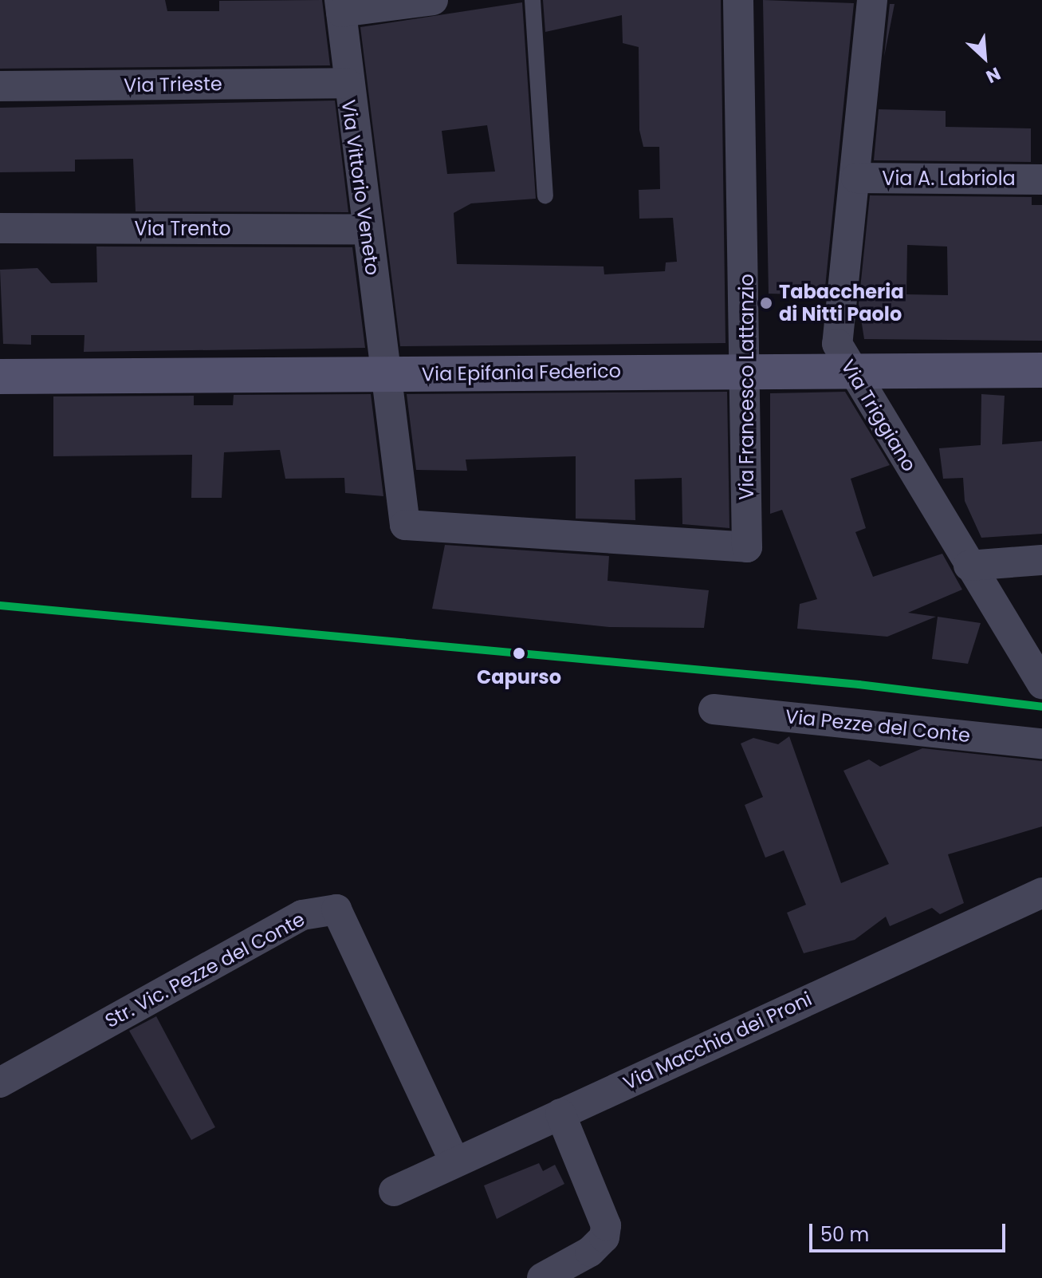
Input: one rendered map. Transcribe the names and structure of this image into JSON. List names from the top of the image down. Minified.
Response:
{"streets":{"main road":["Via Epifania Federico"],"street":["Via Trieste","Via A. Labriola","Via Vittorio Veneto","Via Trento","Via Francesco Lattanzio","Via Triggiano","Via Pezze del Conte","Str. Vic. Pezze del Conte","Via Macchia dei Proni"]},"crossings":[["Via Trieste","Via Vittorio Veneto"],["Via A. Labriola","Via Triggiano"],["Via Vittorio Veneto","Via Trento"],["Via Vittorio Veneto","Via Epifania Federico"],["Via Vittorio Veneto","Via Francesco Lattanzio"],["Via Epifania Federico","Via Francesco Lattanzio"],["Via Epifania Federico","Via Triggiano"],["Str. Vic. Pezze del Conte","Via Macchia dei Proni"]],"places":["Tabaccheria di Nitti Paolo","Capurso"],"scale_bar":"50 m","north":"bottom right"}
